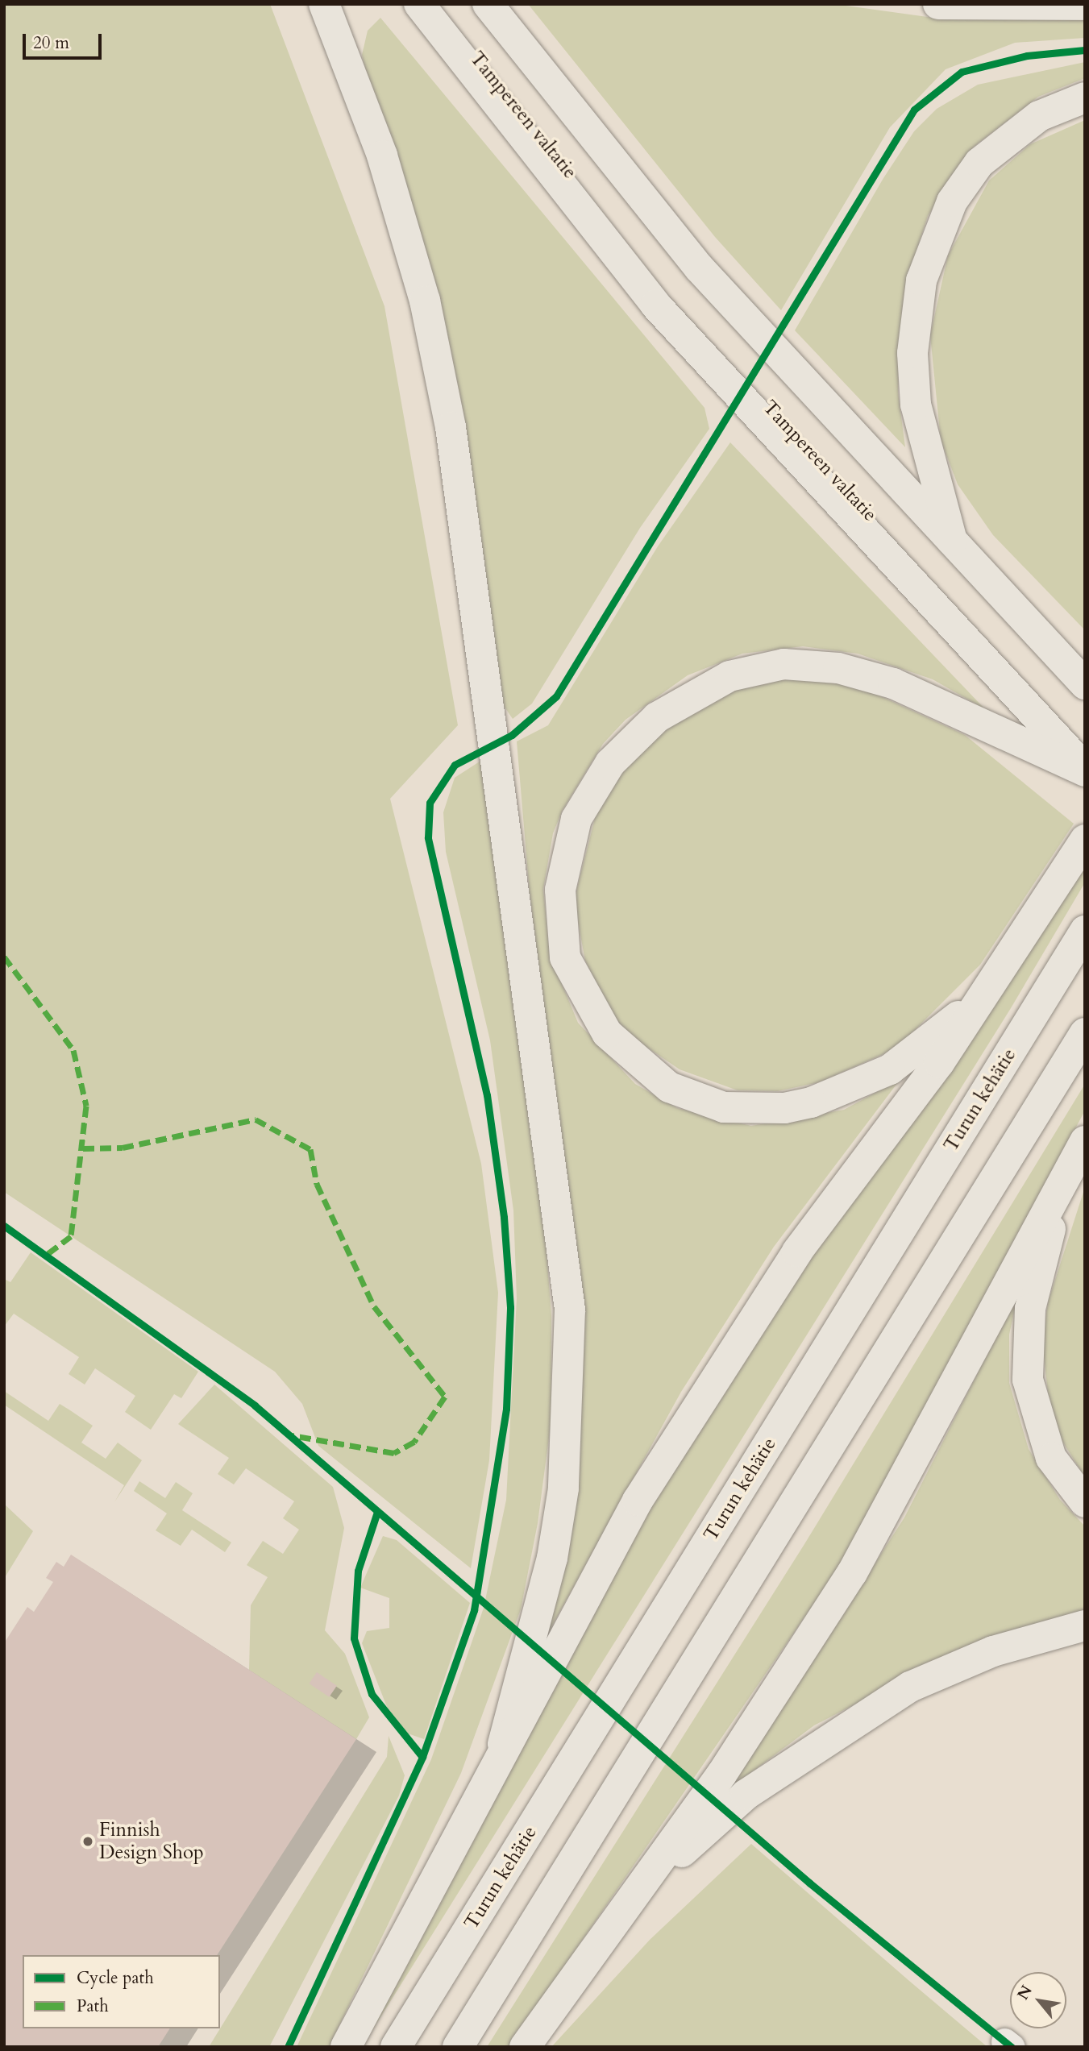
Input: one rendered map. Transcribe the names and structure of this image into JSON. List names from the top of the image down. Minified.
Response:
{"streets":{"highway":["Tampereen valtatie","Turun kehätie"]},"places":["Finnish Design Shop"],"legend":["Cycle path","Path"],"scale_bar":"20 m","north":"top left"}
